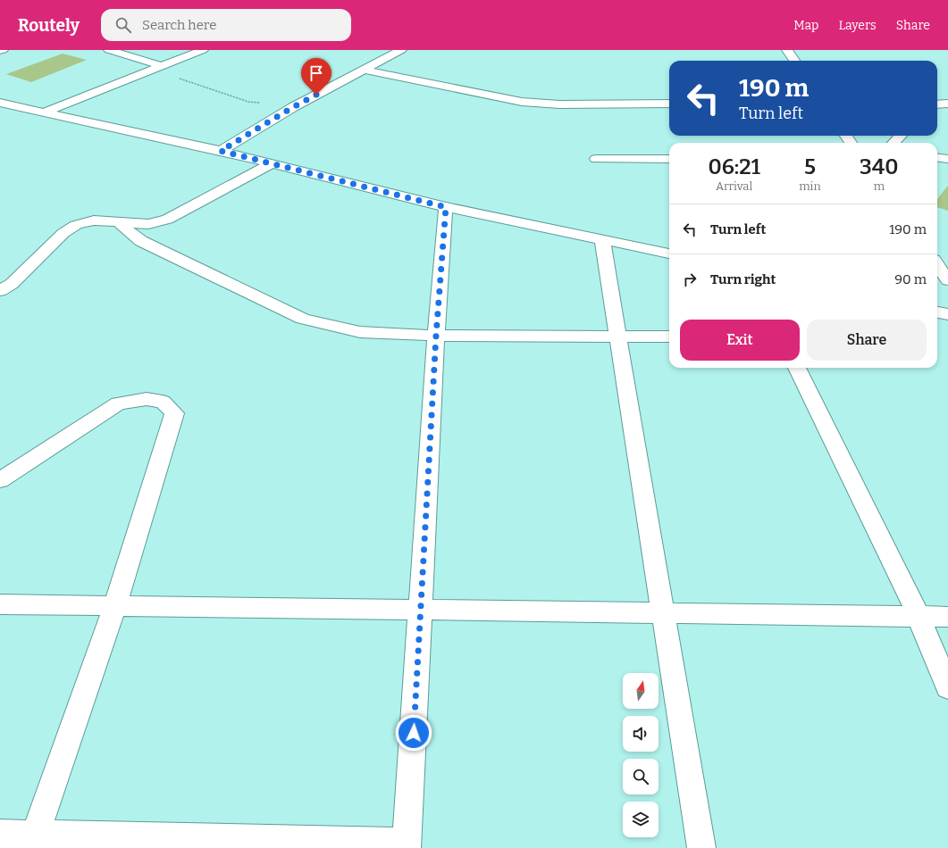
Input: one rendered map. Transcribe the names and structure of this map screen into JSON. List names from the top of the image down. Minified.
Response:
{"north":"top","page":{"header":"Routely","search":"Search here","nav":["Map","Layers","Share"],"turn":["190 m","Turn left"],"eta":["06:21","Arrival","5","min","340","m"],"list":[{"name":"Turn left","value":"190 m"},{"name":"Turn right","value":"90 m"}],"buttons":["Exit","Share"]}}
